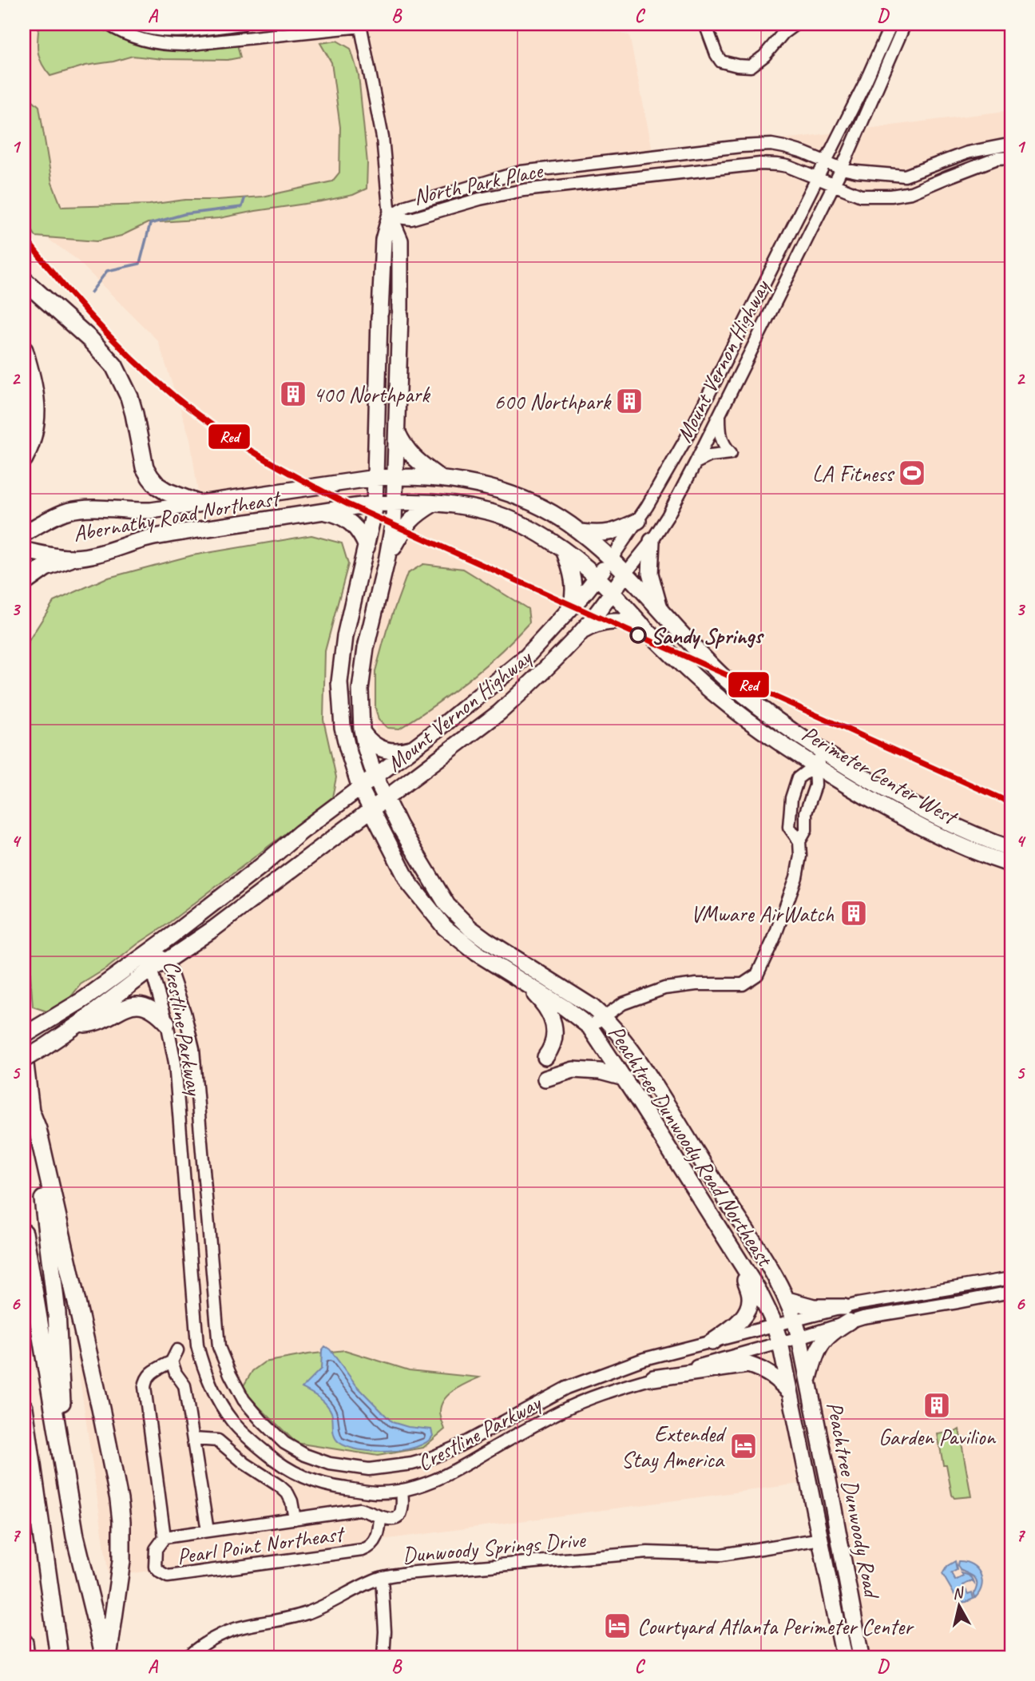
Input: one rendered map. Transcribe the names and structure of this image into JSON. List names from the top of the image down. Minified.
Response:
{"streets":{"main road":["Mount Vernon Highway","Abernathy Road Northeast","Perimeter Center West","Peachtree Dunwoody Road Northeast","Peachtree Dunwoody Road"],"street":["North Park Place","Crestline Parkway","Pearl Point Northeast","Dunwoody Springs Drive"]},"crossings":[["North Park Place","Mount Vernon Highway"],["North Park Place","Peachtree Dunwoody Road Northeast"],["Mount Vernon Highway","Abernathy Road Northeast"],["Mount Vernon Highway","Perimeter Center West"],["Mount Vernon Highway","Crestline Parkway"],["Mount Vernon Highway","Peachtree Dunwoody Road Northeast"],["Abernathy Road Northeast","Perimeter Center West"],["Abernathy Road Northeast","Peachtree Dunwoody Road Northeast"],["Crestline Parkway","Peachtree Dunwoody Road Northeast"],["Peachtree Dunwoody Road Northeast","Peachtree Dunwoody Road"],["Peachtree Dunwoody Road","Dunwoody Springs Drive"]],"places":{"building":["400 Northpark","600 Northpark","VMware AirWatch","Garden Pavilion"],"sports":["LA Fitness"],"other":["Sandy Springs"],"hotel":["Extended Stay America","Courtyard Atlanta Perimeter Center"]},"lines":["transit line Red"],"north":"top","grid":{"columns":["A","B","C","D"],"rows":["1","2","3","4","5","6","7"]}}
